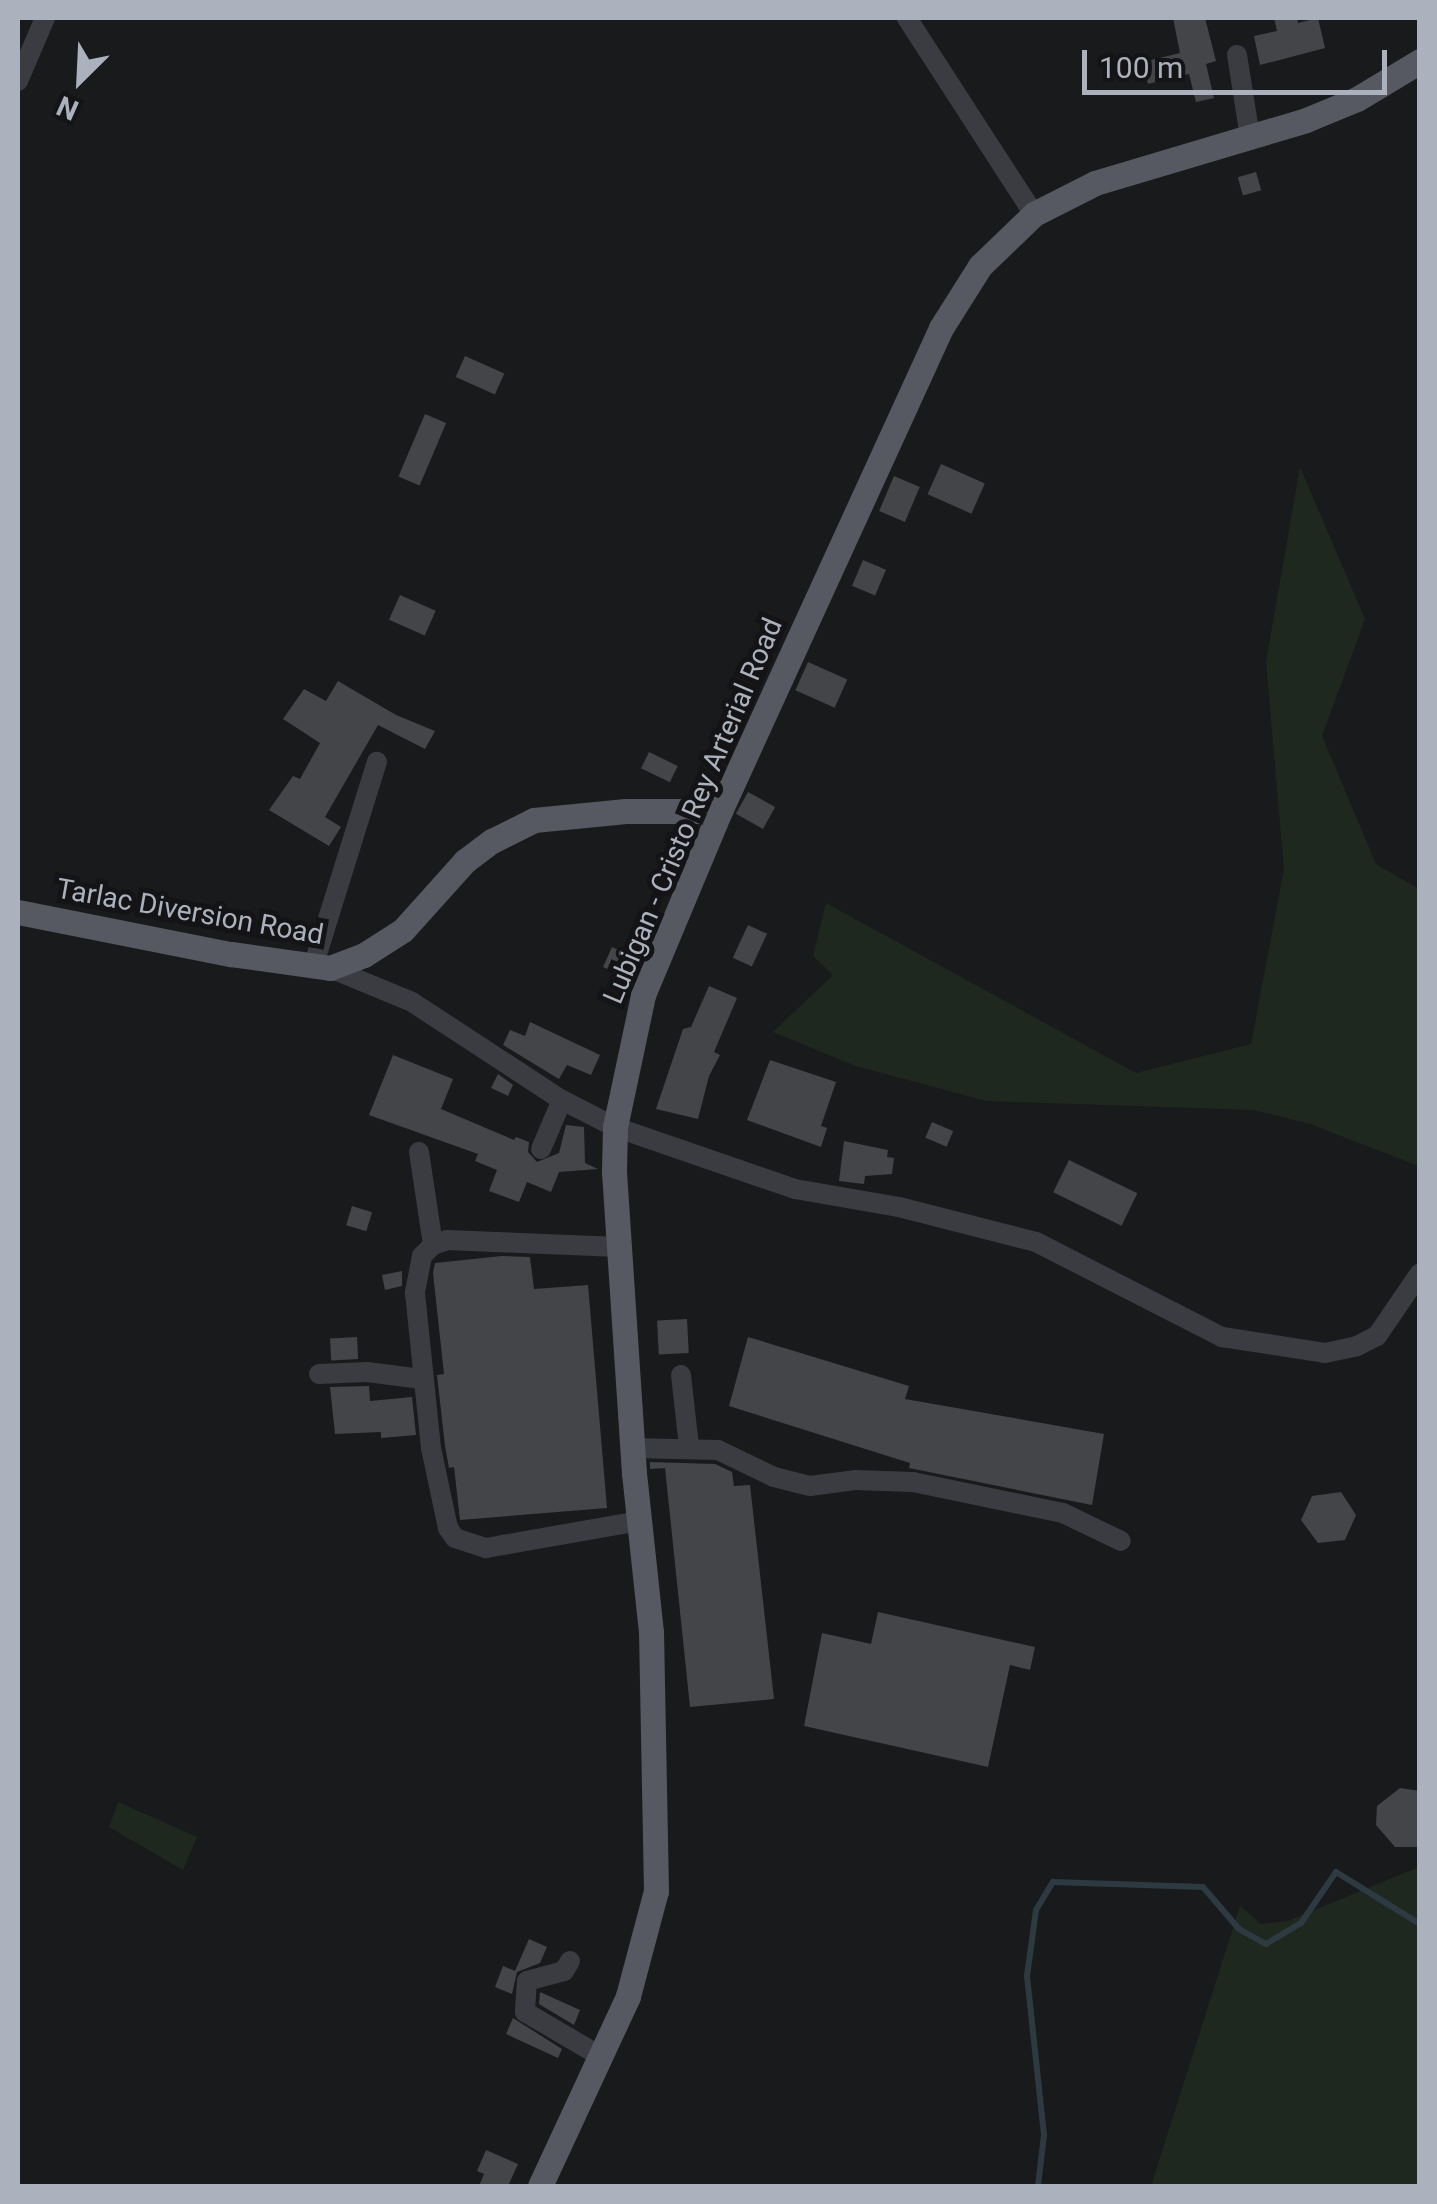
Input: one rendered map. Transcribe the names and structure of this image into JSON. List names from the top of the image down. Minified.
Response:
{"streets":{"main road":["Lubigan - Cristo Rey Arterial Road","Tarlac Diversion Road"]},"crossings":[["Lubigan - Cristo Rey Arterial Road","Tarlac Diversion Road"]],"scale_bar":"100 m","north":"bottom left"}
